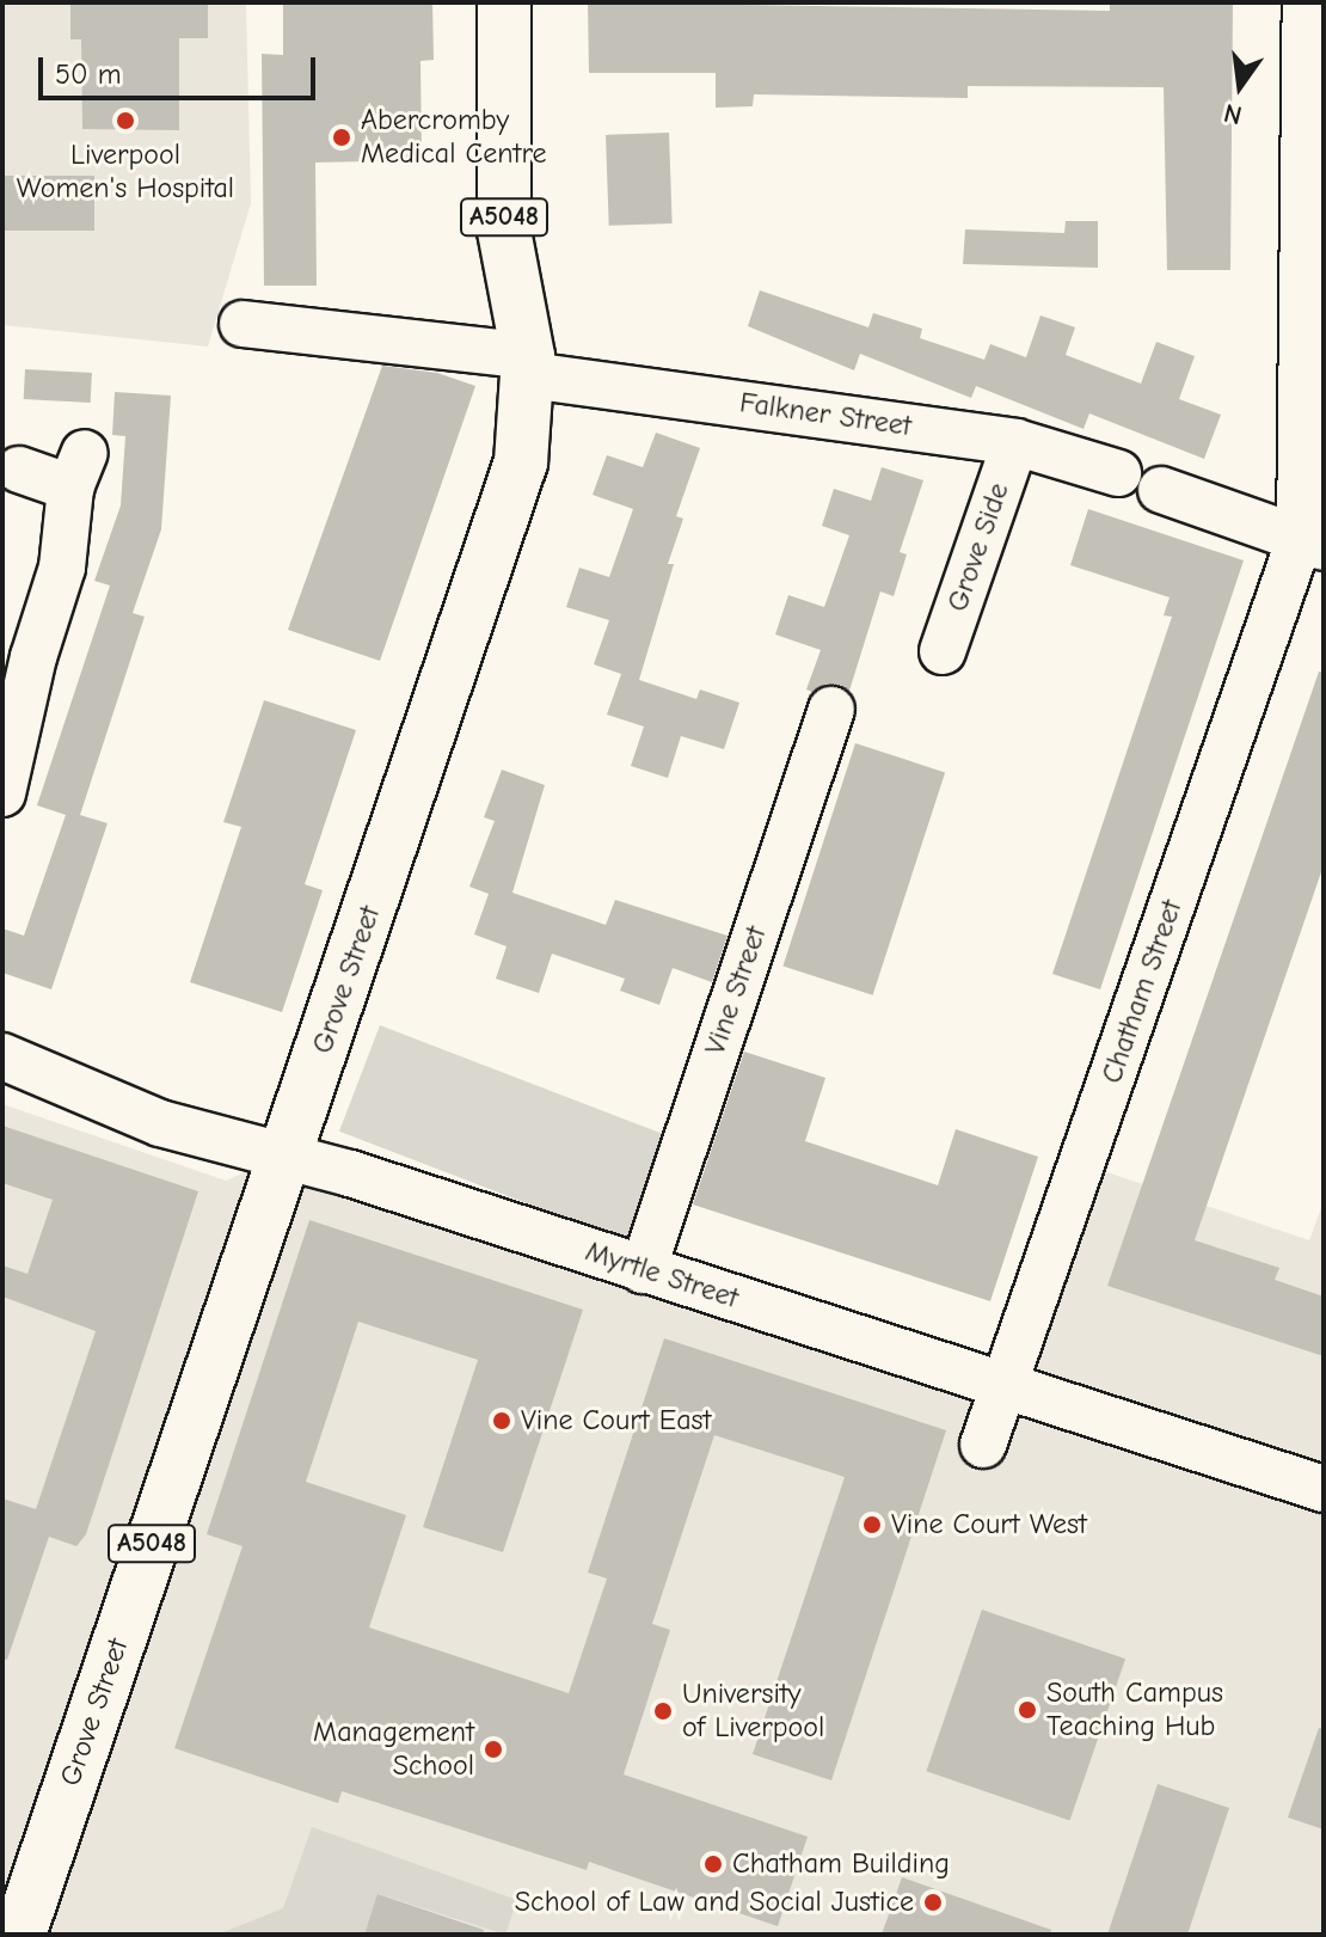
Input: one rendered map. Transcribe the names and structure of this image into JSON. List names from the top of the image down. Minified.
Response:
{"streets":{"main road":["A5048","Grove Street"],"street":["Falkner Street","Grove Side","Vine Street","Chatham Street","Myrtle Street"]},"crossings":[["Falkner Street","Grove Side"],["Falkner Street","Grove Street"],["Grove Street","Myrtle Street"],["Vine Street","Myrtle Street"],["Chatham Street","Myrtle Street"]],"places":["Liverpool Women's Hospital","Abercromby Medical Centre","Vine Court East","Vine Court West","South Campus Teaching Hub","University of Liverpool","Management School","Chatham Building","School of Law and Social Justice"],"scale_bar":"50 m","north":"bottom"}
